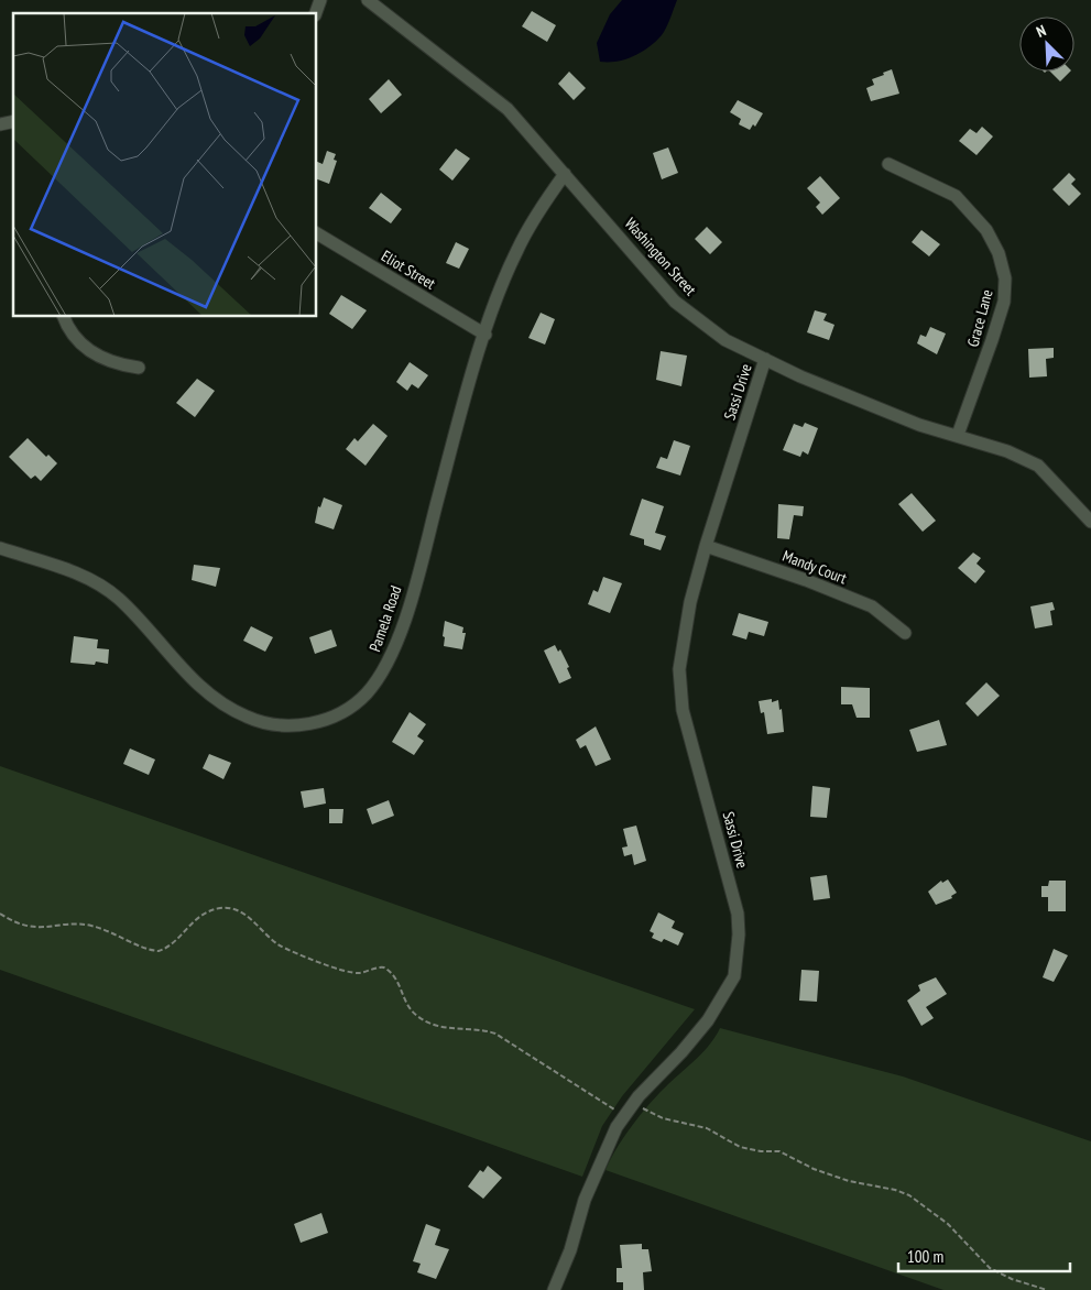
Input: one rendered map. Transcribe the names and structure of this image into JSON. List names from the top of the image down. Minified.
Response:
{"streets":{"street":["Washington Street","Eliot Street","Grace Lane","Sassi Drive","Mandy Court","Pamela Road"]},"crossings":[["Washington Street","Grace Lane"],["Washington Street","Sassi Drive"],["Washington Street","Pamela Road"],["Eliot Street","Pamela Road"],["Sassi Drive","Mandy Court"]],"scale_bar":"100 m","north":"top left"}
